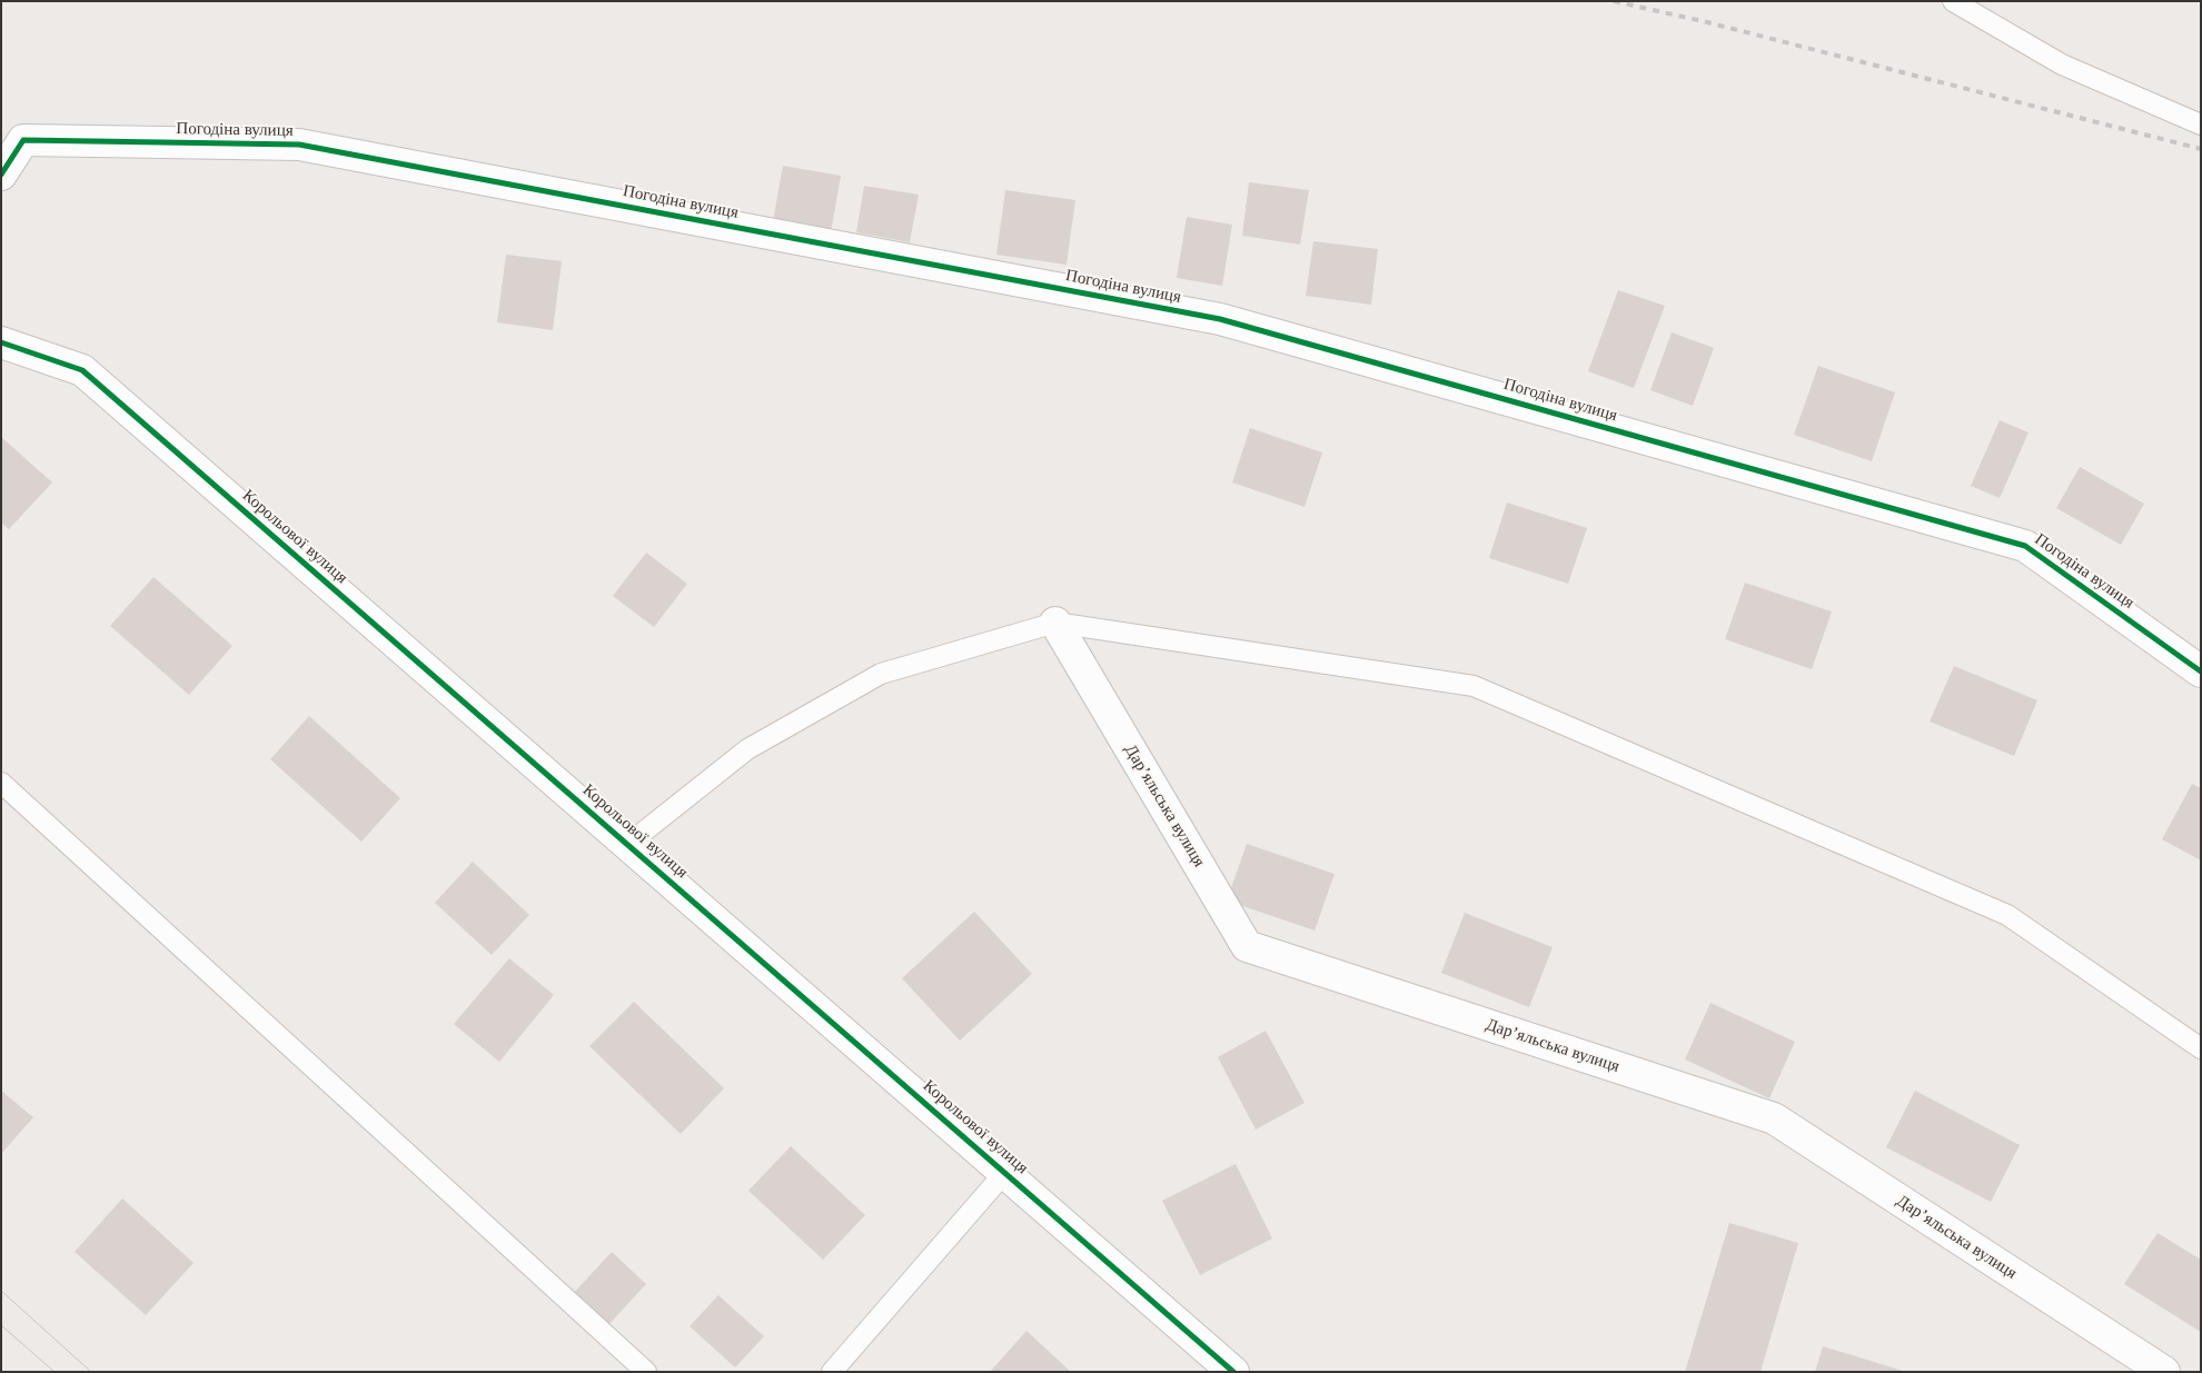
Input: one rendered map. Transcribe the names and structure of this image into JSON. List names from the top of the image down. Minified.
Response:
{"streets":{"street":["Погодіна вулиця","Корольової вулиця","Дар’яльська вулиця"]}}
